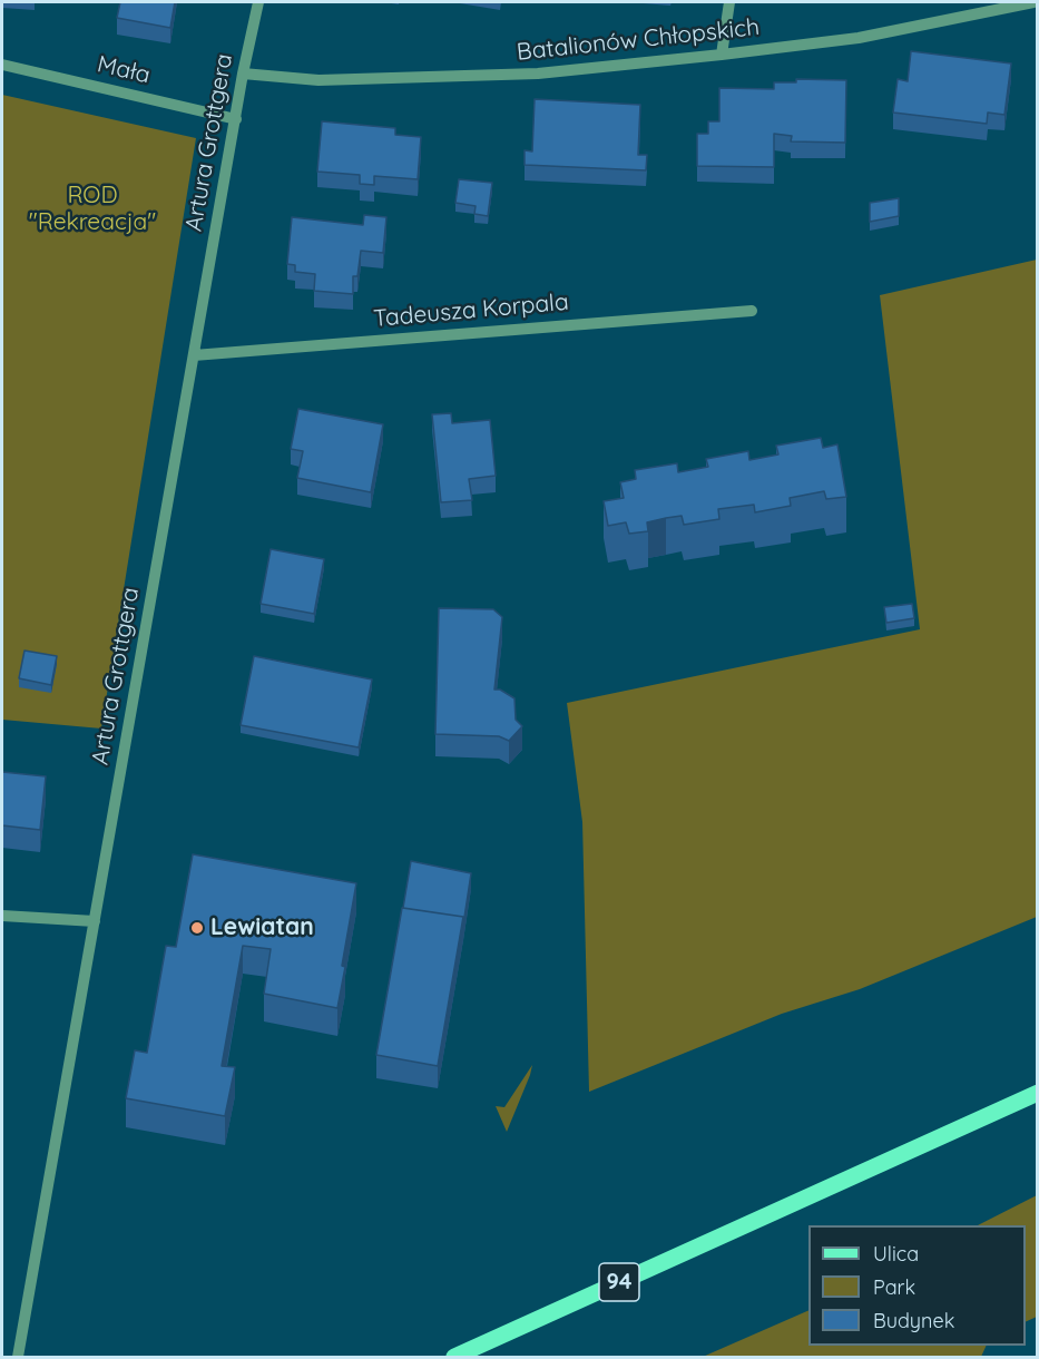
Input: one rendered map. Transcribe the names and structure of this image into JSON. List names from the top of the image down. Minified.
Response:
{"streets":{"main road":["94"],"street":["Batalionów Chłopskich","Mała","Artura Grottgera","Tadeusza Korpala"]},"crossings":[["Batalionów Chłopskich","Artura Grottgera"],["Mała","Artura Grottgera"],["Artura Grottgera","Tadeusza Korpala"]],"parks":["ROD \"Rekreacja\""],"places":["Lewiatan"],"legend":["Ulica","Park","Budynek"]}
